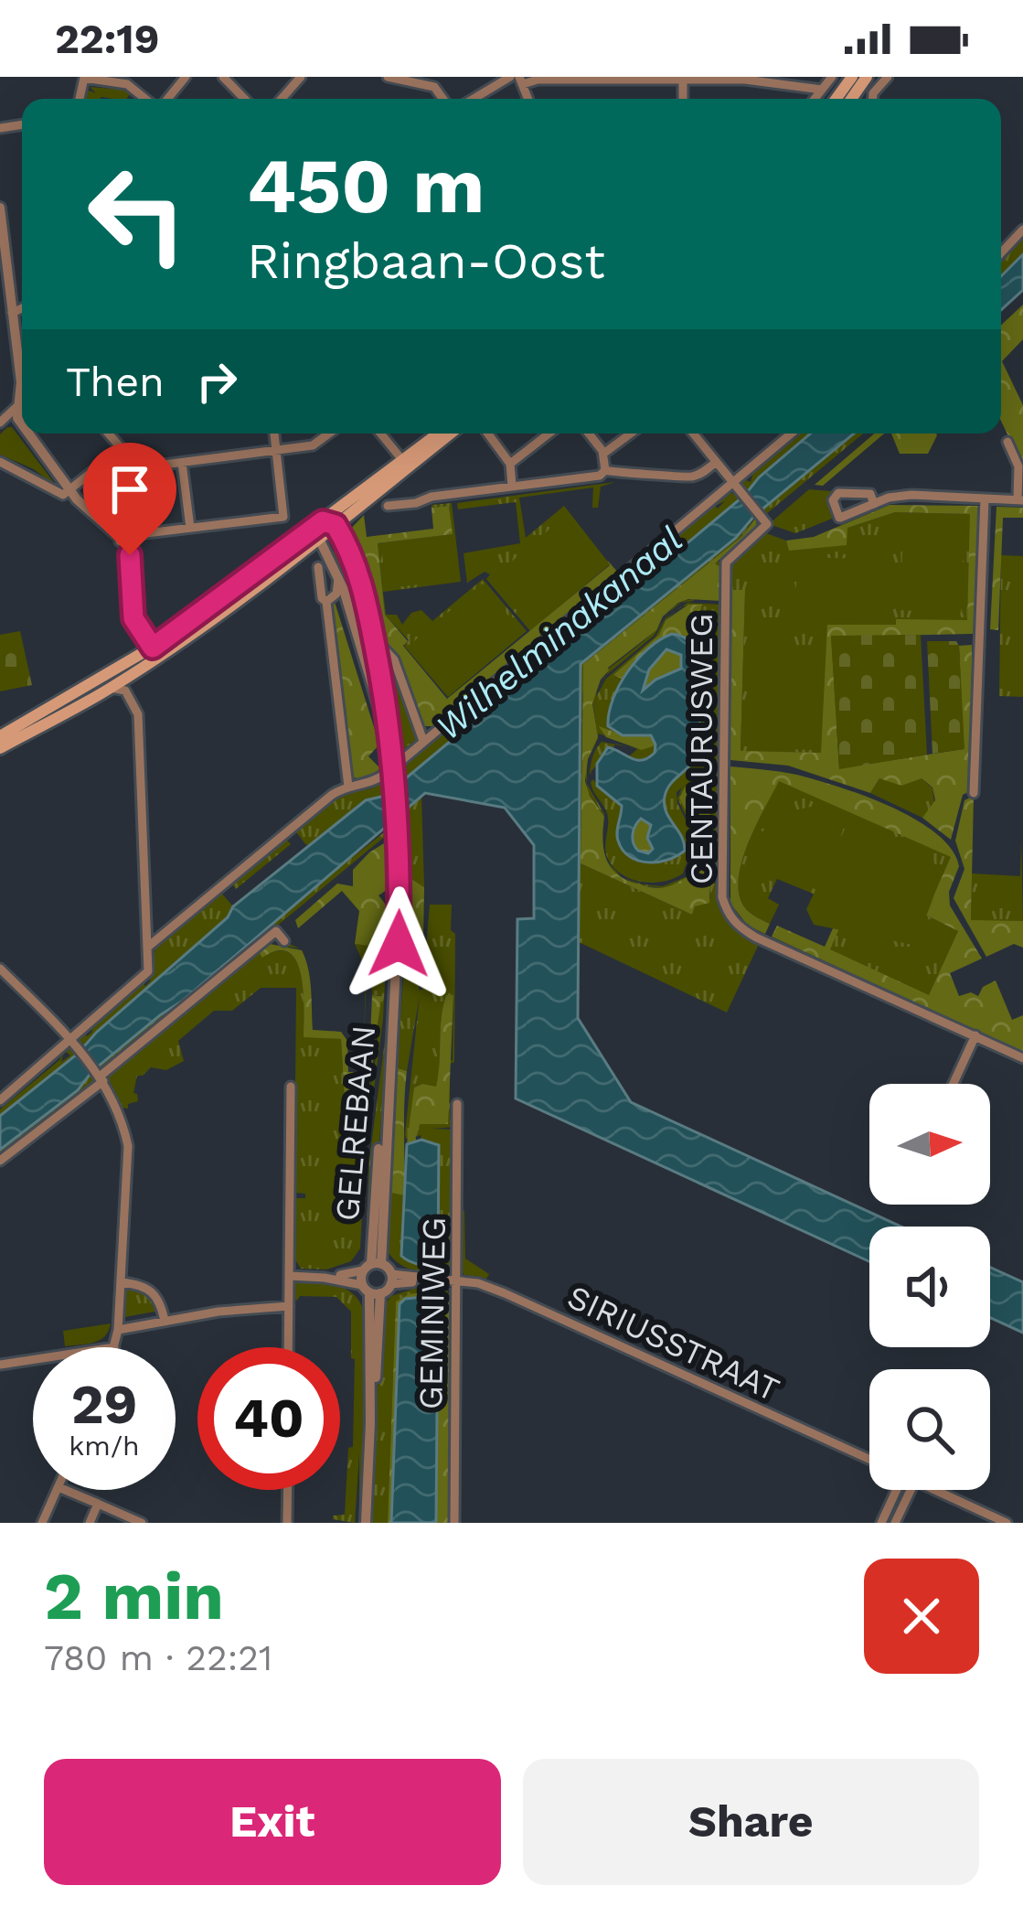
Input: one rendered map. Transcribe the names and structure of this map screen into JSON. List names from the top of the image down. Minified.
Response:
{"streets":{"street":["CENTAURUSWEG","GELREBAAN","GEMINIWEG","SIRIUSSTRAAT"]},"crossings":[["GEMINIWEG","SIRIUSSTRAAT"]],"water":["Wilhelminakanaal"],"north":"right","page":{"status":"22:19","turn":["450 m","Ringbaan-Oost"],"then":"Then","speed":"29 km/h","limit":"40","heading":["2 min","780 m · 22:21"],"buttons":["Exit","Share"]}}
